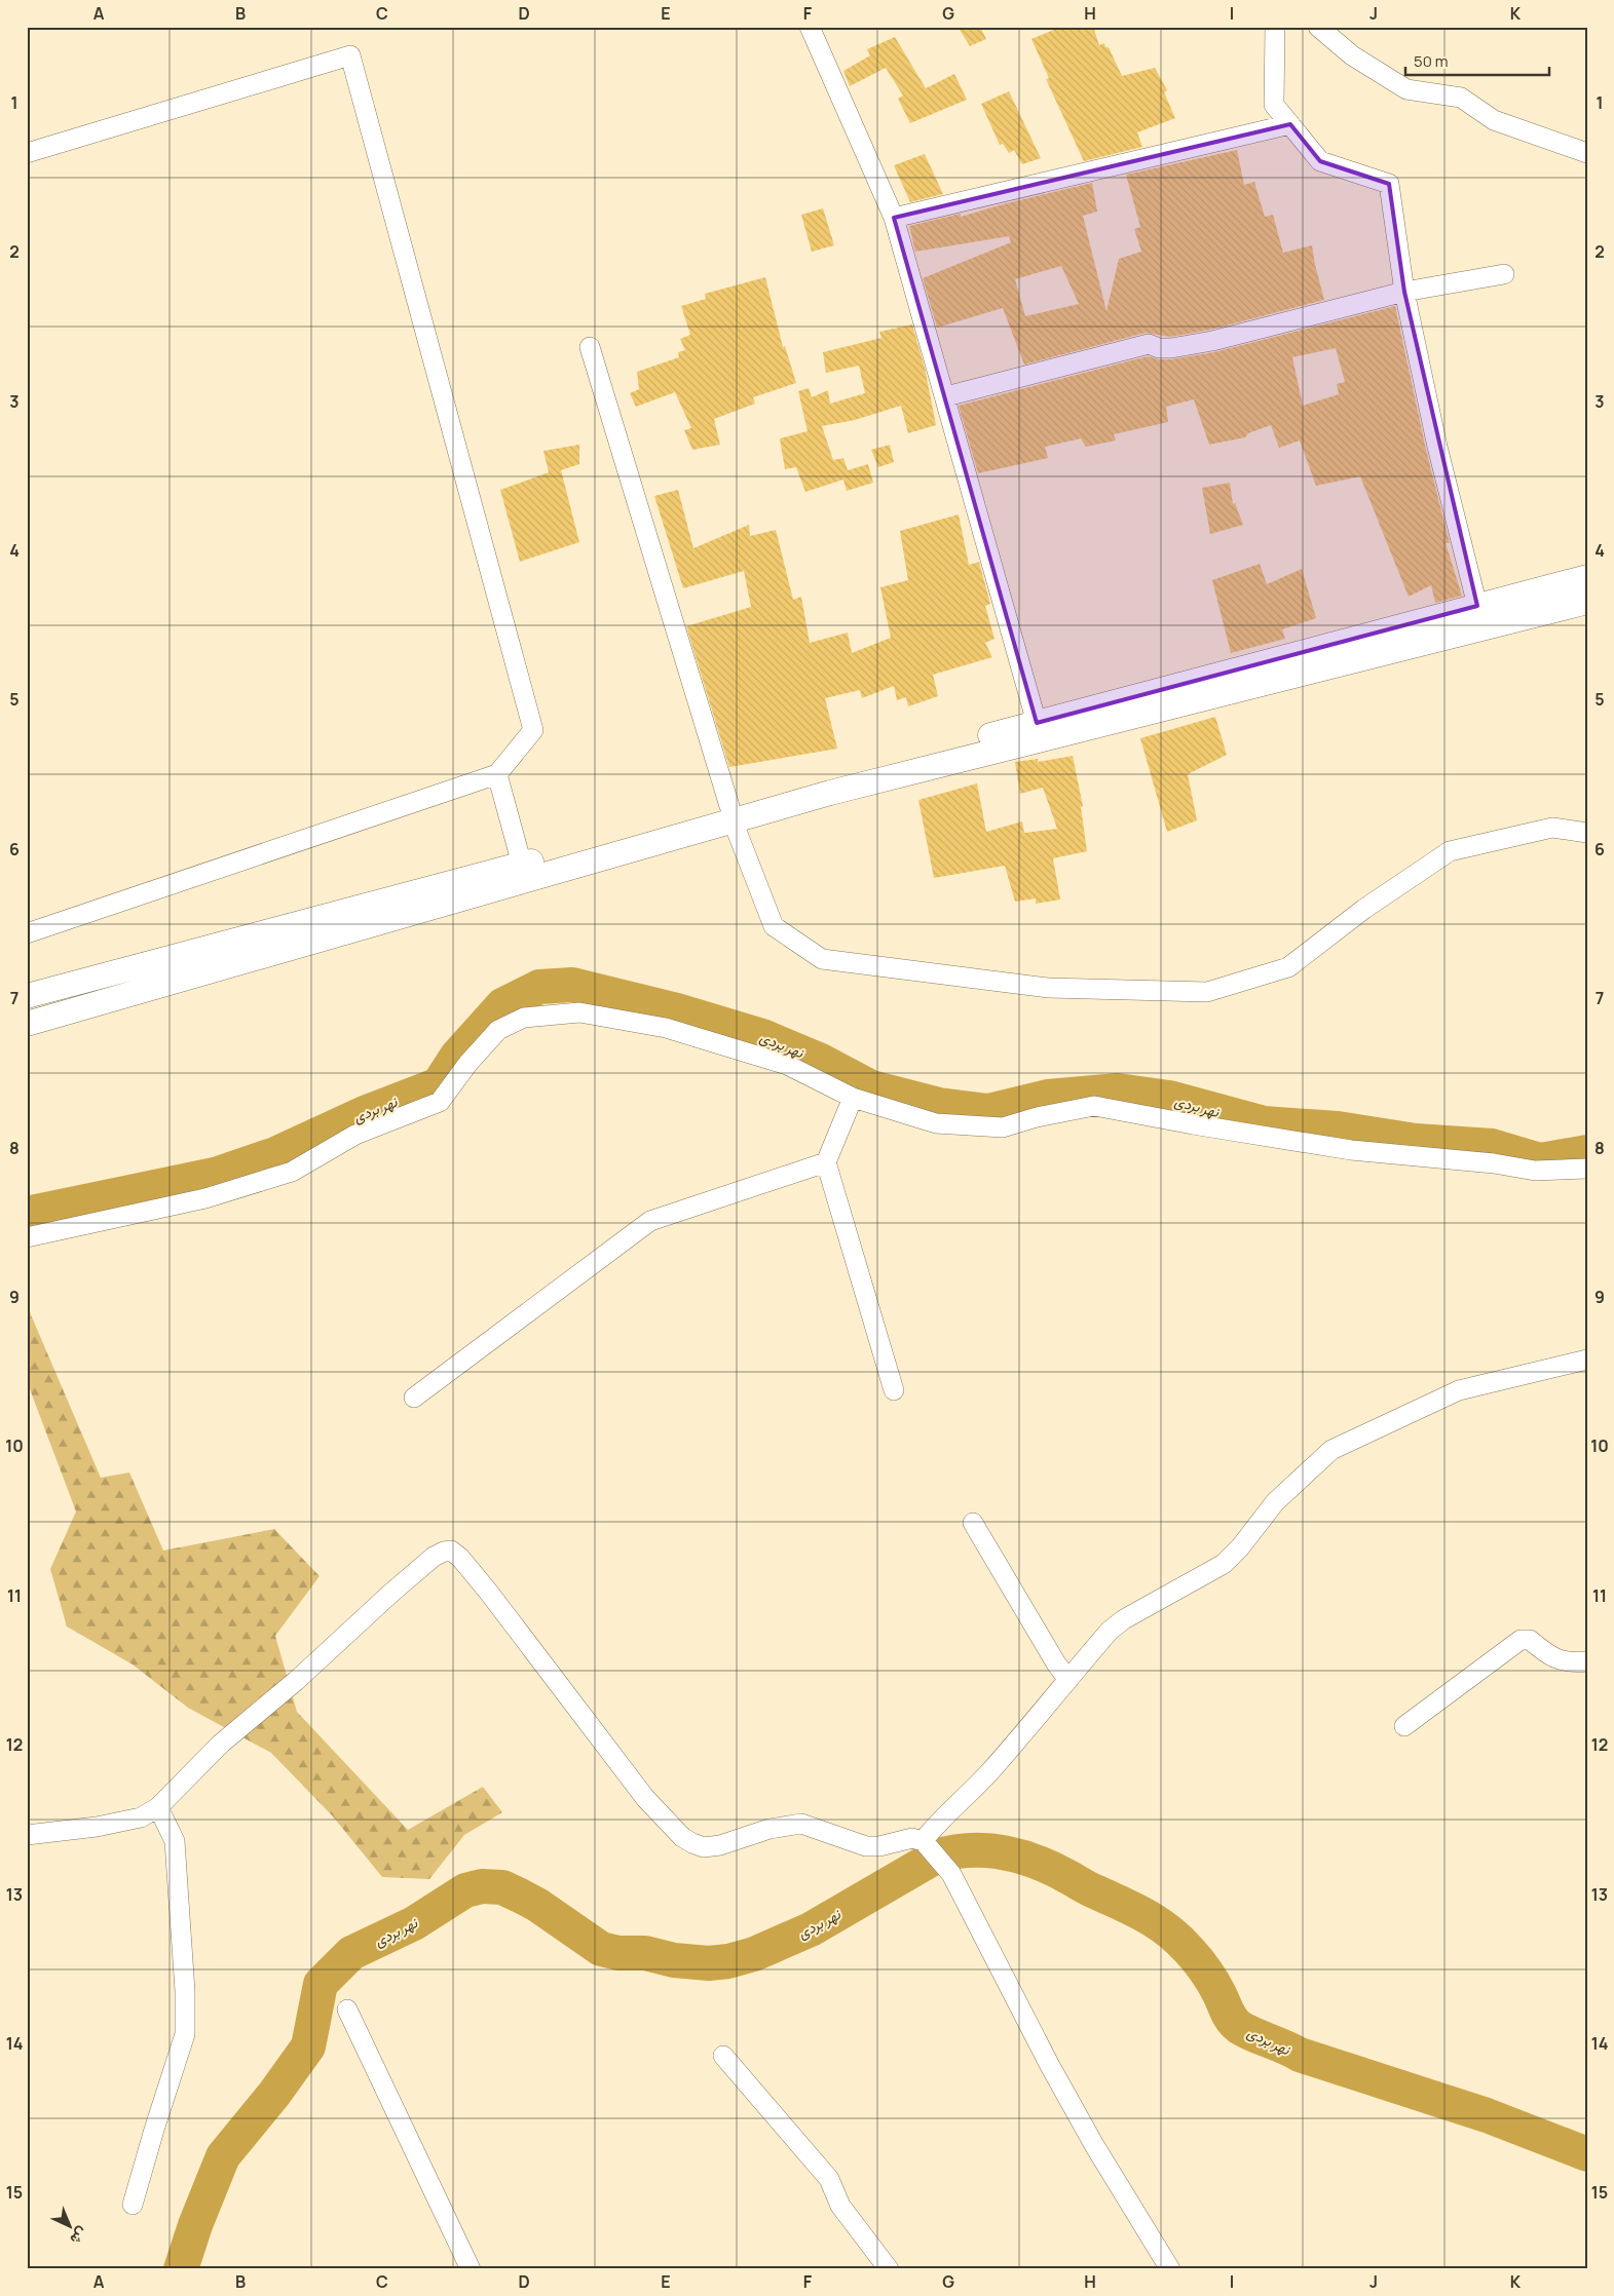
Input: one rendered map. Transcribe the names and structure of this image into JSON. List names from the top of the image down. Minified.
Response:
{"water":["نهر بردى"],"scale_bar":"50 m","north":"bottom right","grid":{"columns":["A","B","C","D","E","F","G","H","I","J","K"],"rows":["1","2","3","4","5","6","7","8","9","10","11","12","13","14","15"]}}
